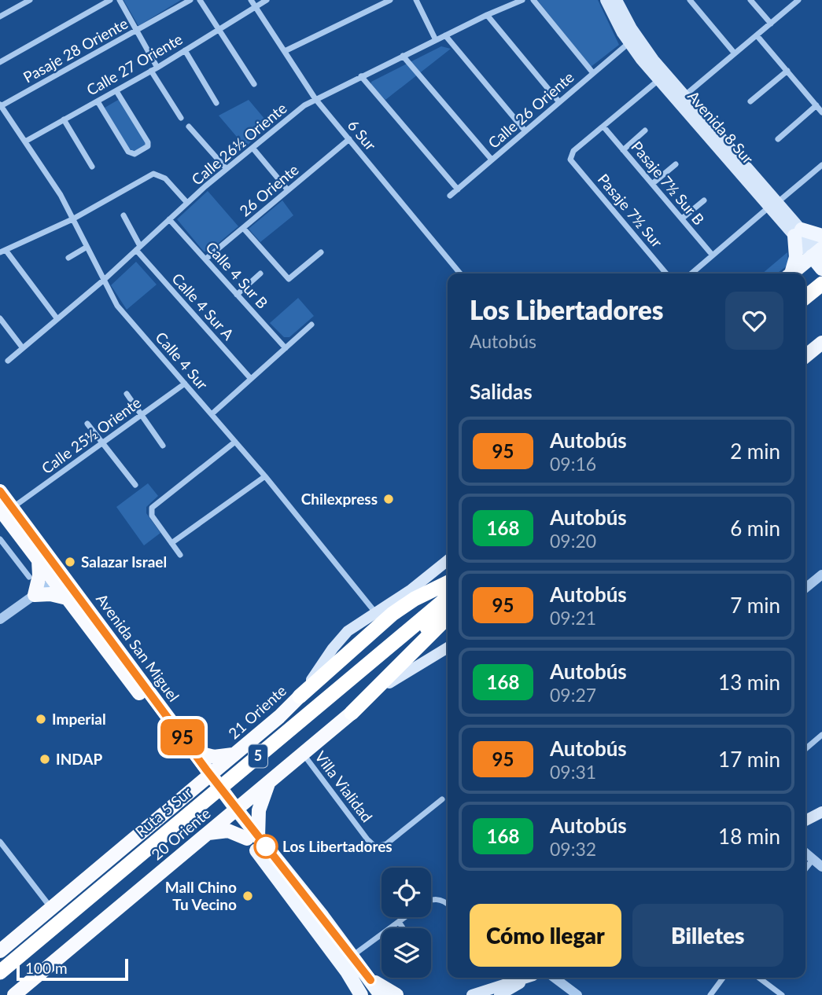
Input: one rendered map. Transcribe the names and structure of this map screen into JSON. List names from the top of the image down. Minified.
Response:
{"streets":{"highway":["Avenida San Miguel","21 Oriente","5","Ruta 5 Sur","20 Oriente"],"main road":["Avenida 8 Sur"],"street":["Pasaje 28 Oriente","Calle 27 Oriente","Calle 26 Oriente","6 Sur","Calle 26½ Oriente","Pasaje 7½ Sur B","26 Oriente","Pasaje 7½ Sur","Calle 4 Sur B","Calle 4 Sur A","Calle 4 Sur","Calle 25½ Oriente","Villa Vialidad"]},"crossings":[["Pasaje 28 Oriente","Calle 4 Sur"],["Calle 27 Oriente","6 Sur"],["Calle 27 Oriente","Calle 4 Sur"],["Calle 26 Oriente","Avenida 8 Sur"],["6 Sur","Calle 26½ Oriente"],["6 Sur","26 Oriente"],["Calle 26½ Oriente","Calle 4 Sur B"],["Calle 26½ Oriente","Calle 4 Sur A"],["Calle 26½ Oriente","Calle 4 Sur"],["Pasaje 7½ Sur B","Pasaje 7½ Sur"],["26 Oriente","Calle 4 Sur B"],["Calle 4 Sur","Calle 25½ Oriente"],["Calle 4 Sur","21 Oriente"],["Calle 25½ Oriente","Avenida San Miguel"],["Avenida San Miguel","21 Oriente"],["Avenida San Miguel","20 Oriente"],["Villa Vialidad","20 Oriente"]],"places":["Chilexpress","Salazar Israel","Imperial","INDAP","Los Libertadores","Mall Chino Tu Vecino"],"lines":["bus line 95"],"scale_bar":"100 m","page":{"on_map":"95","heading":[["Los Libertadores","Autobús"],"Salidas"],"list":[{"mark":"95","name":"Autobús","note":"09:16","value":"2 min"},{"mark":"168","name":"Autobús","note":"09:20","value":"6 min"},{"mark":"95","name":"Autobús","note":"09:21","value":"7 min"},{"mark":"168","name":"Autobús","note":"09:27","value":"13 min"},{"mark":"95","name":"Autobús","note":"09:31","value":"17 min"},{"mark":"168","name":"Autobús","note":"09:32","value":"18 min"}],"buttons":["Cómo llegar","Billetes"],"scale":"100 m"}}
